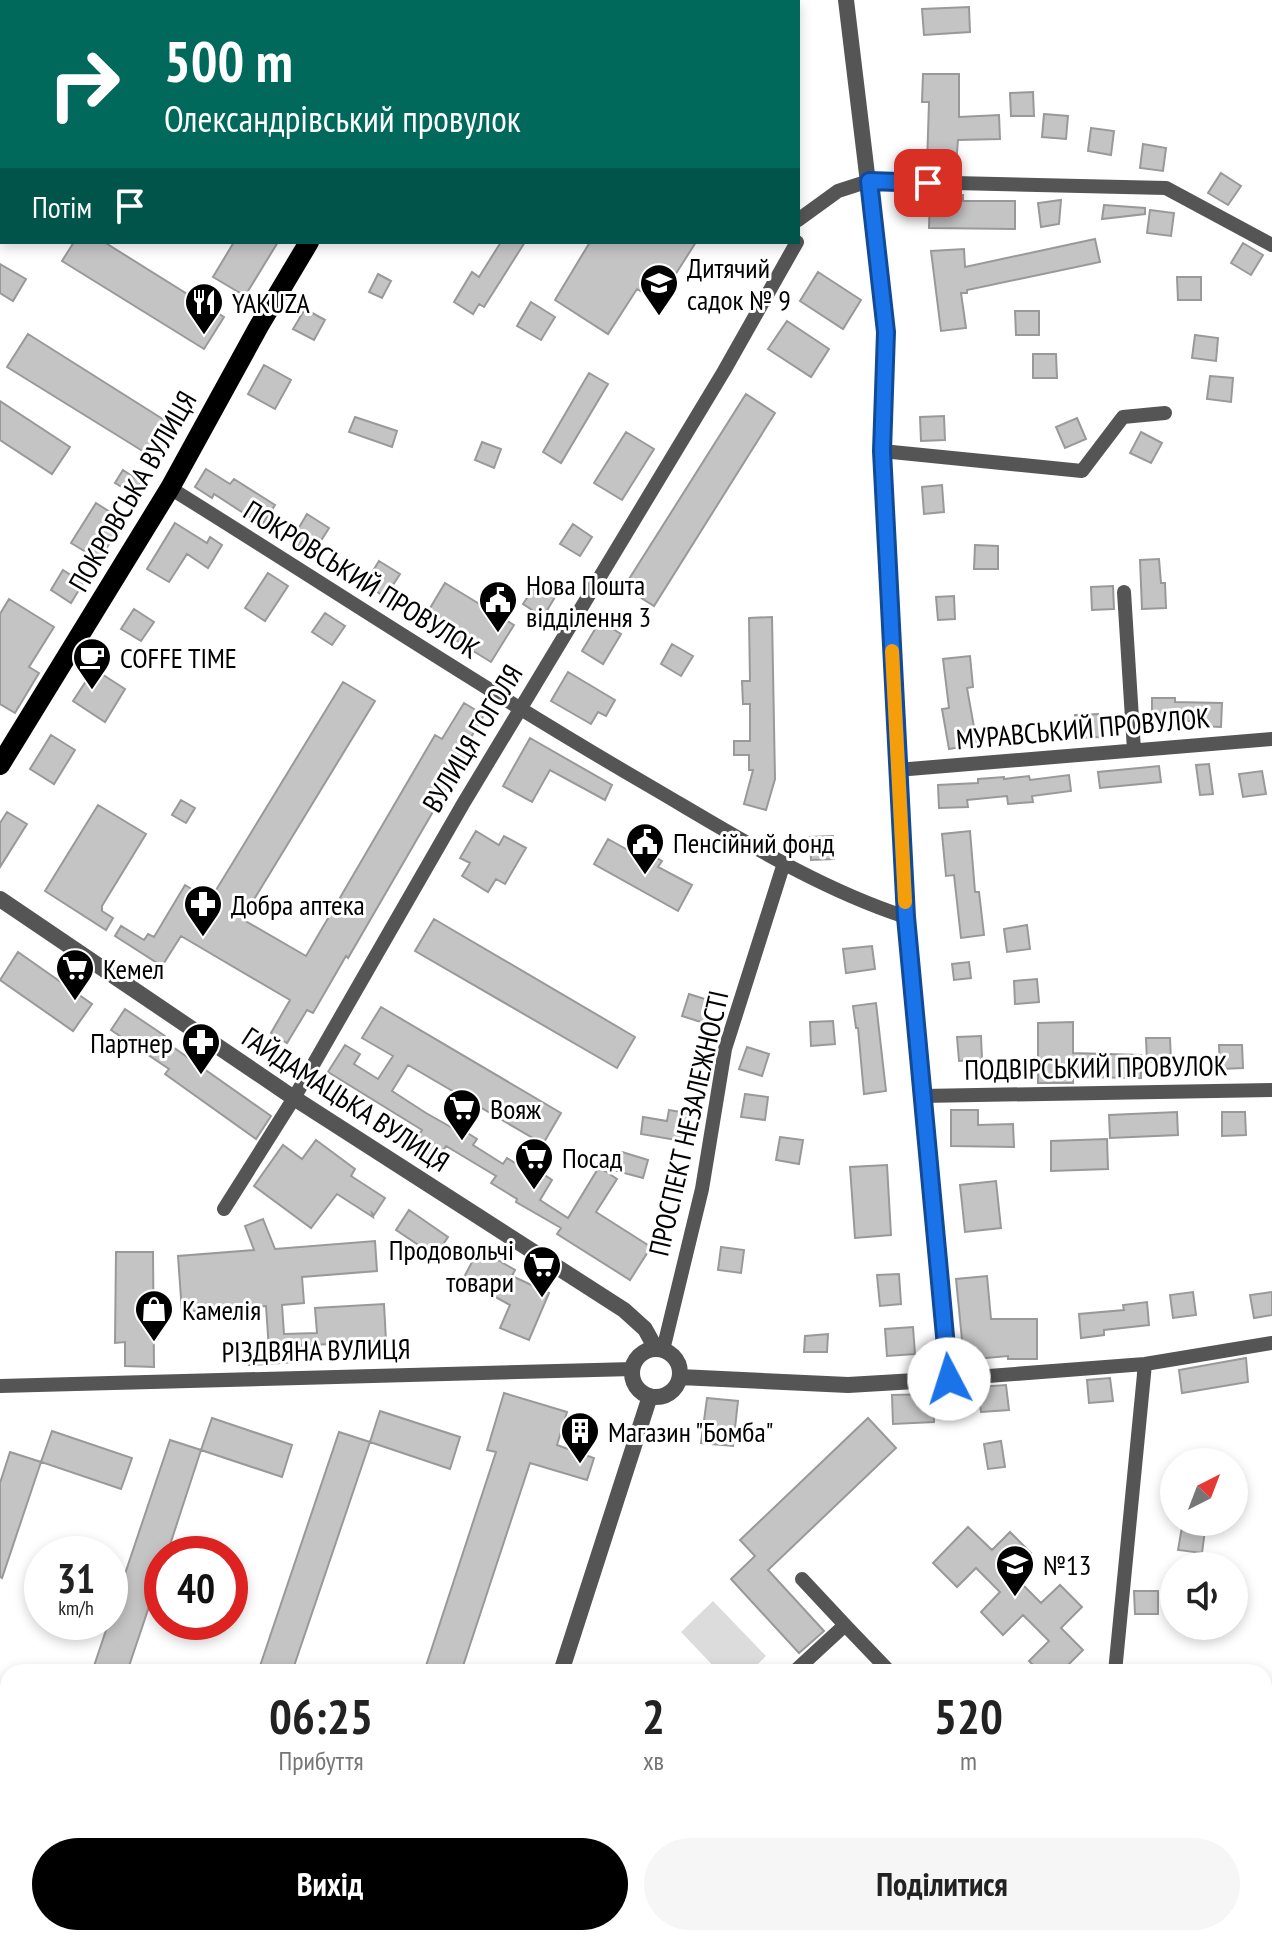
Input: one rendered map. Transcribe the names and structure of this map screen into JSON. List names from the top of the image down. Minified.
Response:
{"streets":{"main road":["ПОКРОВСЬКА ВУЛИЦЯ"],"street":["ПОКРОВСЬКИЙ ПРОВУЛОК","МУРАВСЬКИЙ ПРОВУЛОК","ВУЛИЦЯ ГОГОЛЯ","ПОДВІРСЬКИЙ ПРОВУЛОК","ГАЙДАМАЦЬКА ВУЛИЦЯ","ПРОСПЕКТ НЕЗАЛЕЖНОСТІ","РІЗДВЯНА ВУЛИЦЯ"]},"crossings":[["ПОКРОВСЬКА ВУЛИЦЯ","ПОКРОВСЬКИЙ ПРОВУЛОК"],["ПОКРОВСЬКИЙ ПРОВУЛОК","ВУЛИЦЯ ГОГОЛЯ"],["ПОКРОВСЬКИЙ ПРОВУЛОК","ПРОСПЕКТ НЕЗАЛЕЖНОСТІ"],["ВУЛИЦЯ ГОГОЛЯ","ГАЙДАМАЦЬКА ВУЛИЦЯ"],["ГАЙДАМАЦЬКА ВУЛИЦЯ","ПРОСПЕКТ НЕЗАЛЕЖНОСТІ"],["ГАЙДАМАЦЬКА ВУЛИЦЯ","РІЗДВЯНА ВУЛИЦЯ"],["ПРОСПЕКТ НЕЗАЛЕЖНОСТІ","РІЗДВЯНА ВУЛИЦЯ"]],"places":{"school or university":["Дитячий садок № 9","№13"],"restaurant":["YAKUZA"],"public building":["Нова Пошта відділення 3","Пенсійний фонд"],"cafe":["COFFE TIME"],"pharmacy":["Добра аптека","Партнер"],"supermarket":["Кемел","Вояж","Посад","Продовольчі товари"],"shop":["Камелія"],"building":["Магазин \"Бомба\""]},"north":"top right","page":{"turn":["500 m","Олександрівський провулок"],"then":"Потім","speed":"31 km/h","limit":"40","eta":["06:25","Прибуття","2","хв","520","m"],"buttons":["Вихід","Поділитися"]}}
